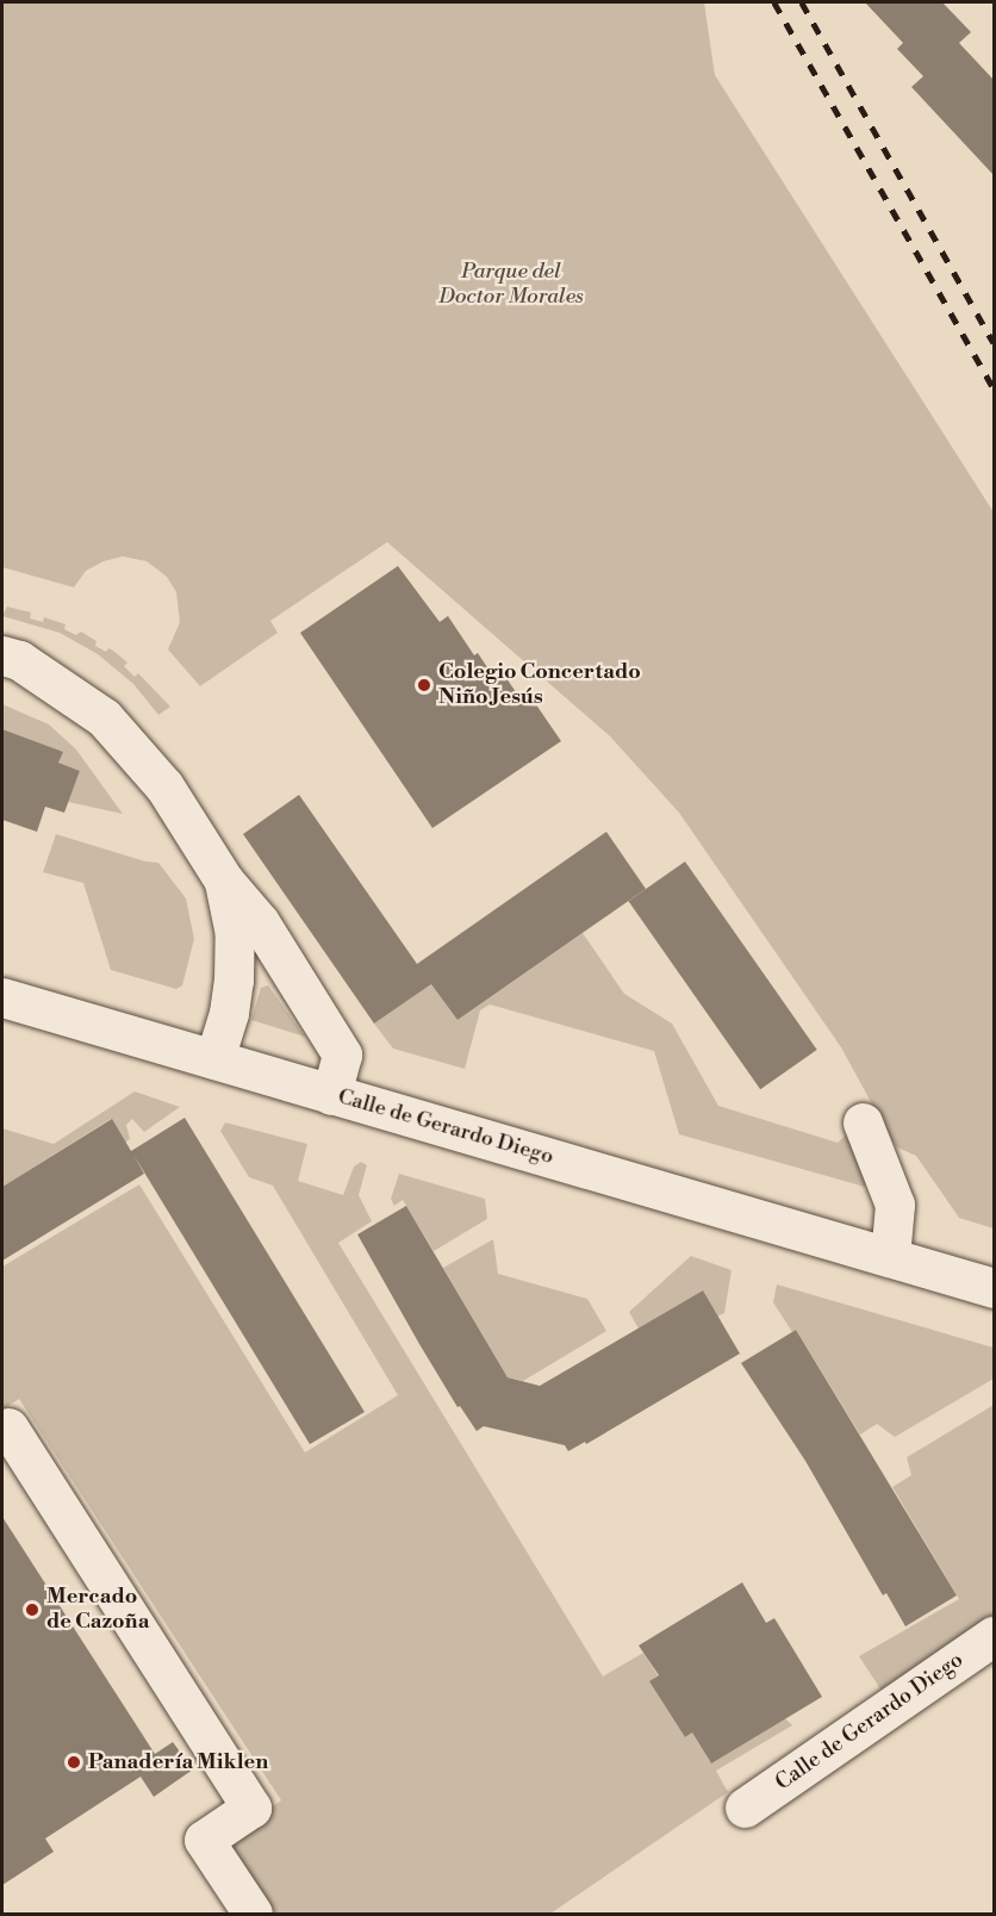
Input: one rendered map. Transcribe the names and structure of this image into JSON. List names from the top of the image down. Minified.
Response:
{"streets":{"street":["Calle de Gerardo Diego"]},"parks":["Parque del Doctor Morales"],"places":["Colegio Concertado Niño Jesús","Mercado de Cazoña","Panadería Miklen"]}
